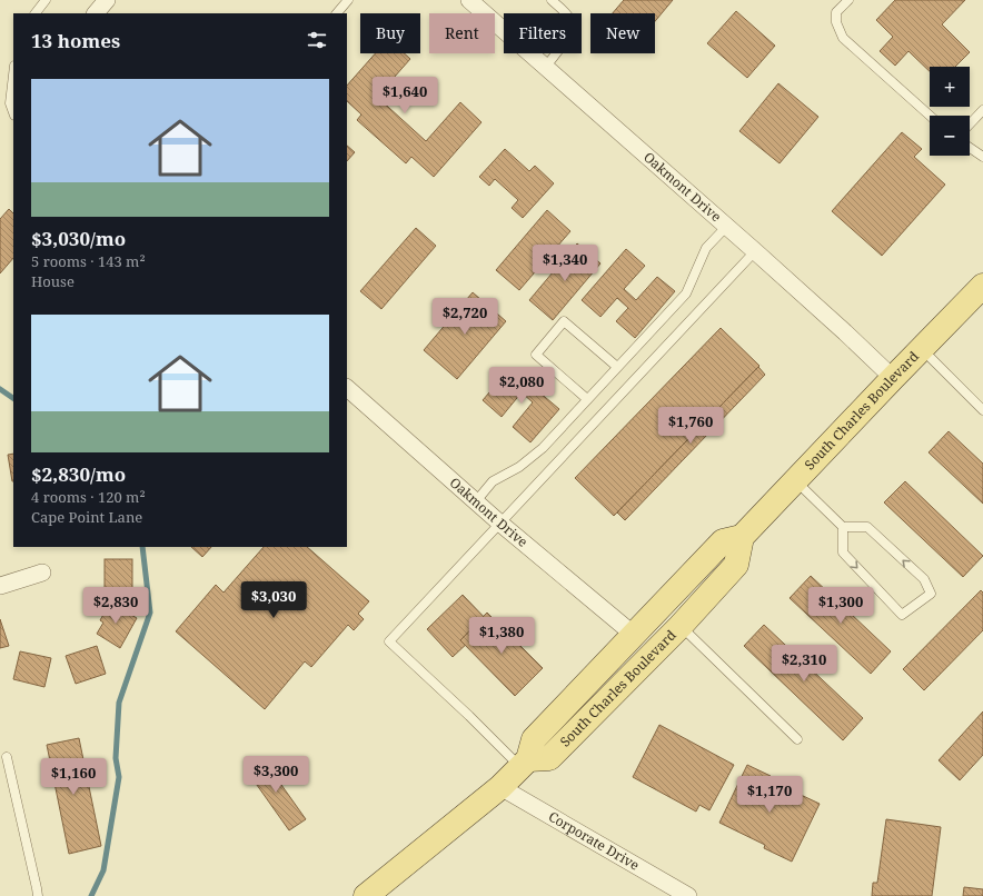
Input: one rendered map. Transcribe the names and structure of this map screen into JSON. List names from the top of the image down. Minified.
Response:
{"streets":{"main road":["South Charles Boulevard"],"street":["Oakmont Drive","Corporate Drive"]},"crossings":[["Oakmont Drive","South Charles Boulevard"],["South Charles Boulevard","Corporate Drive"]],"page":{"chip":["Buy","Rent","Filters","New"],"heading":"13 homes","map_buttons":["+","−"],"list":[{"name":"$3,030/mo","note":"5 rooms · 143 m² · House"},{"name":"$2,830/mo","note":"4 rooms · 120 m² · Cape Point Lane"}],"price":["$1,640","$1,340","$2,720","$2,080","$1,760","$3,030","$2,830","$1,300","$1,380","$2,310","$3,300","$1,160","$1,170"]}}
